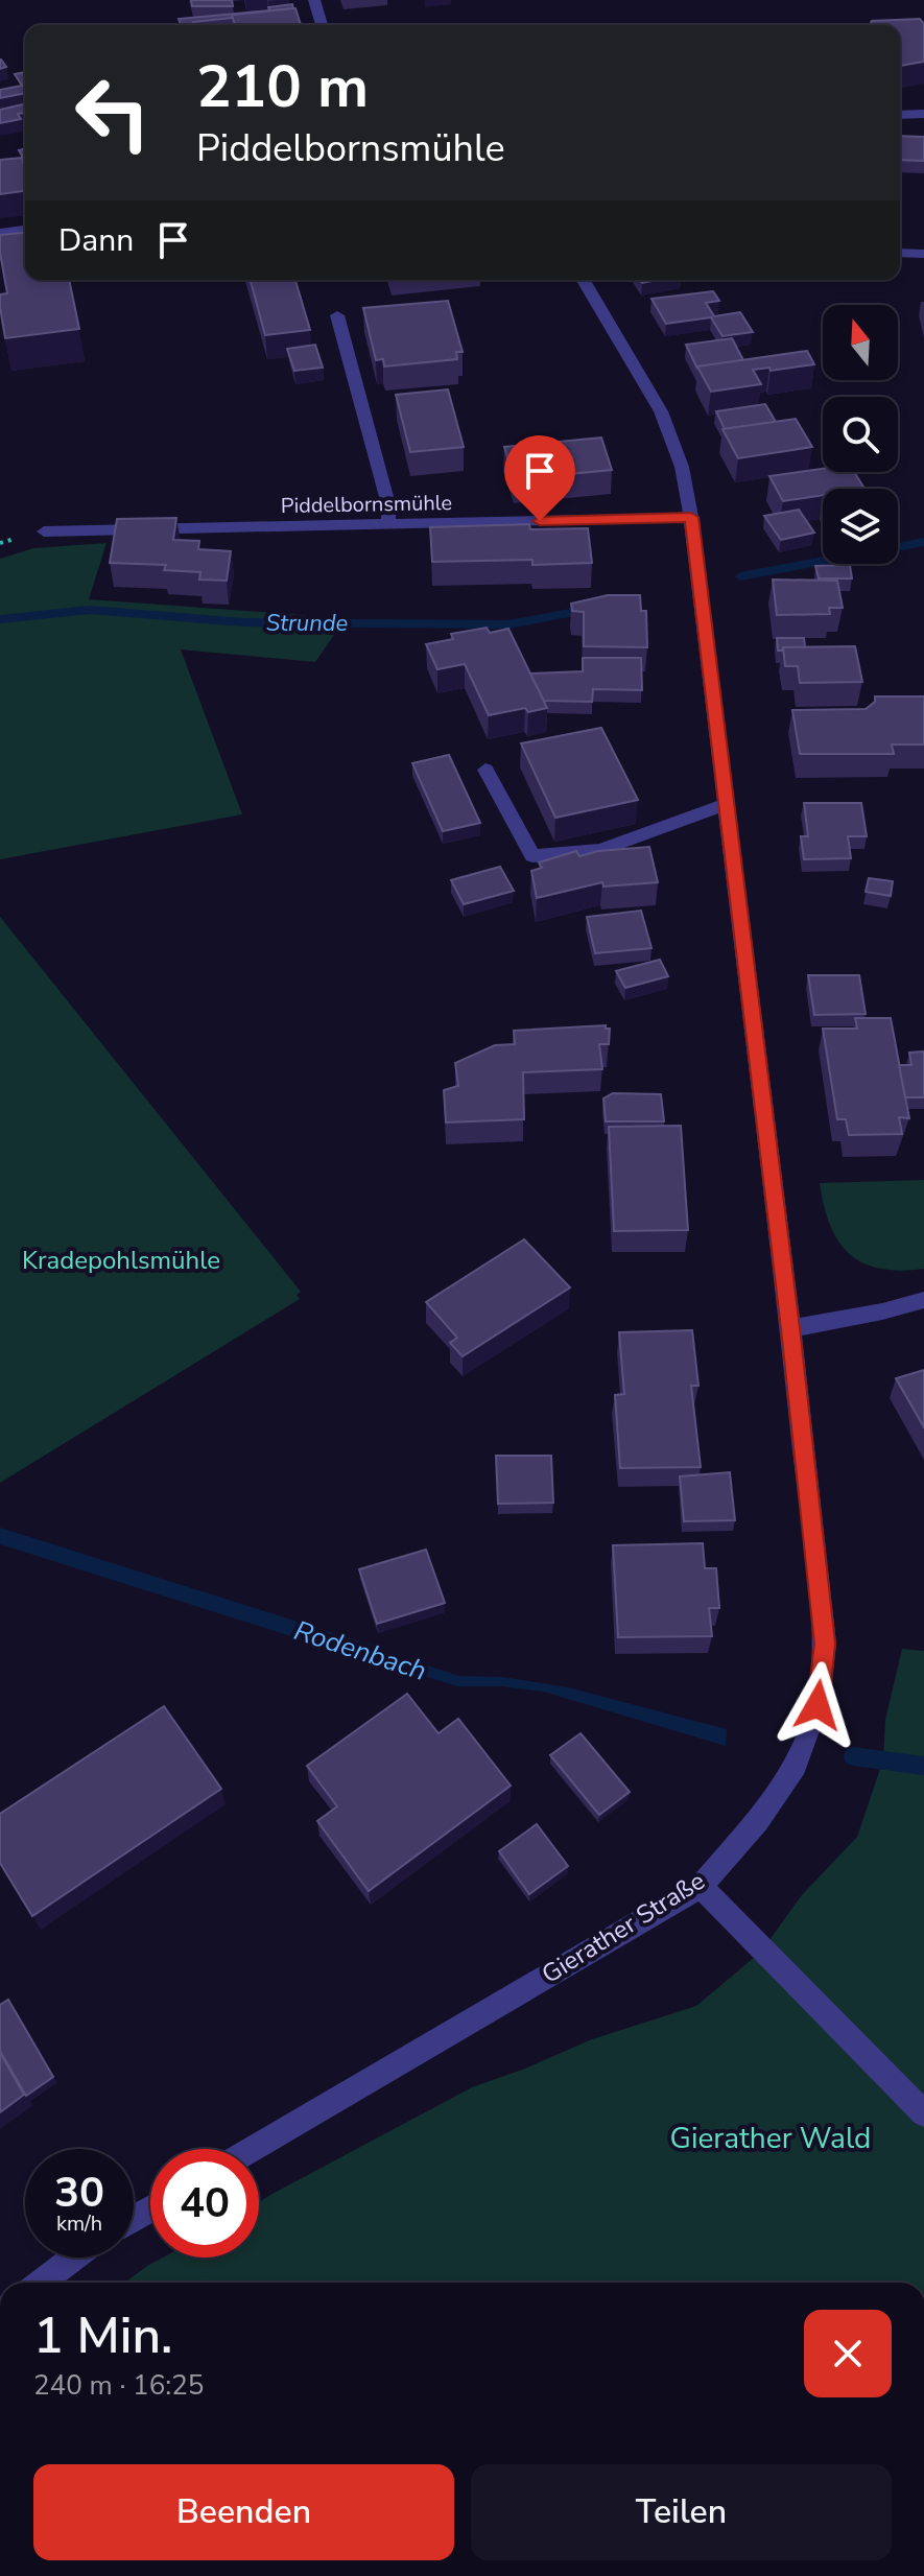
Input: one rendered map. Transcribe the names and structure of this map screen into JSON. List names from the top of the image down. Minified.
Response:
{"streets":{"street":["Piddelbornsmühle","Gierather Straße"]},"crossings":[["Piddelbornsmühle","Gierather Straße"]],"water":["Strunde","Rodenbach"],"parks":["Kradepohlsmühle","Gierather Wald"],"north":"top","page":{"turn":["210 m","Piddelbornsmühle"],"then":"Dann","speed":"30 km/h","limit":"40","heading":["1 Min.","240 m · 16:25"],"buttons":["Beenden","Teilen"]}}
